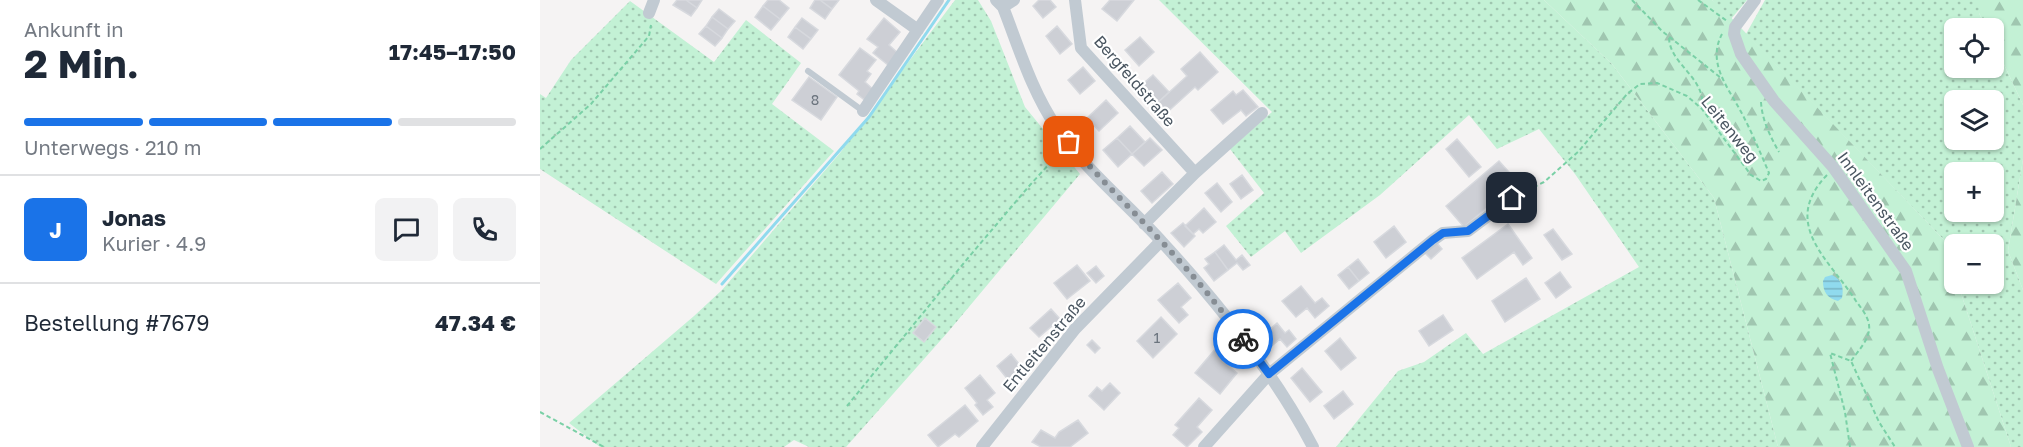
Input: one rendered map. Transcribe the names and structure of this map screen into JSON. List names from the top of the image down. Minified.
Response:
{"streets":{"street":["Bergfeldstraße","Innleitenstraße","Entleitenstraße"],"path":["Leitenweg"]},"crossings":[["Leitenweg","Innleitenstraße"]],"house_numbers":["8","1"],"page":{"heading":["2 Min.","Ankunft in","17:45–17:50"],"panel":["Jonas","Kurier · 4.9","Bestellung #7679","47.34 €"],"map_buttons":["+","−"],"bar":"Unterwegs · 210 m","round":"J"}}
